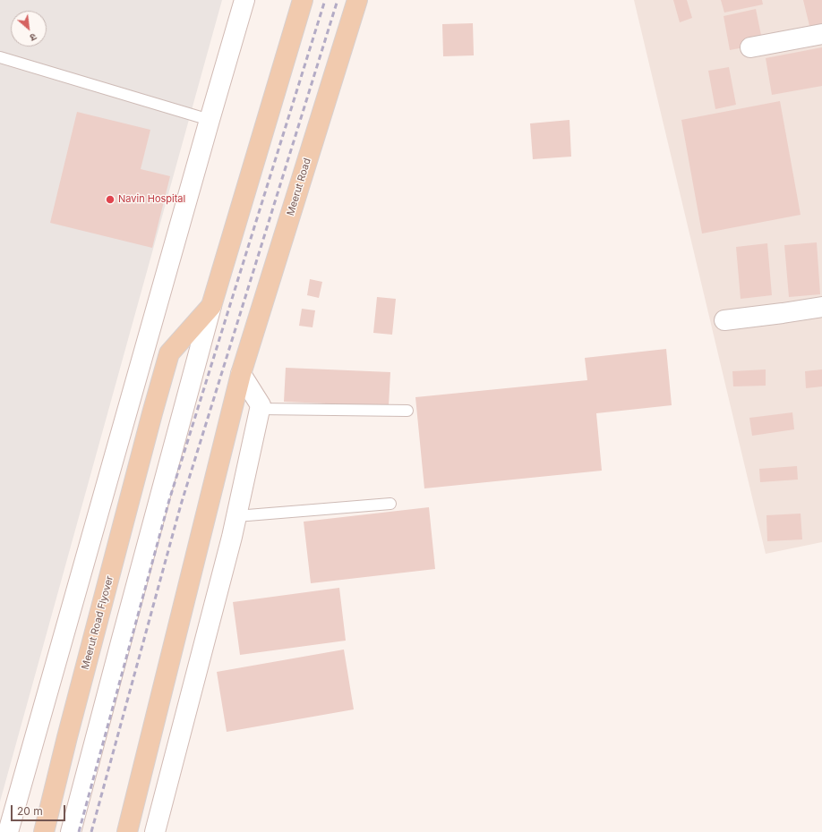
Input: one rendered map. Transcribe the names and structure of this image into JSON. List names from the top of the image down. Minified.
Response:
{"streets":{"main road":["Meerut Road","Meerut Road Flyover"]},"places":["Navin Hospital"],"scale_bar":"20 m","north":"bottom right"}
